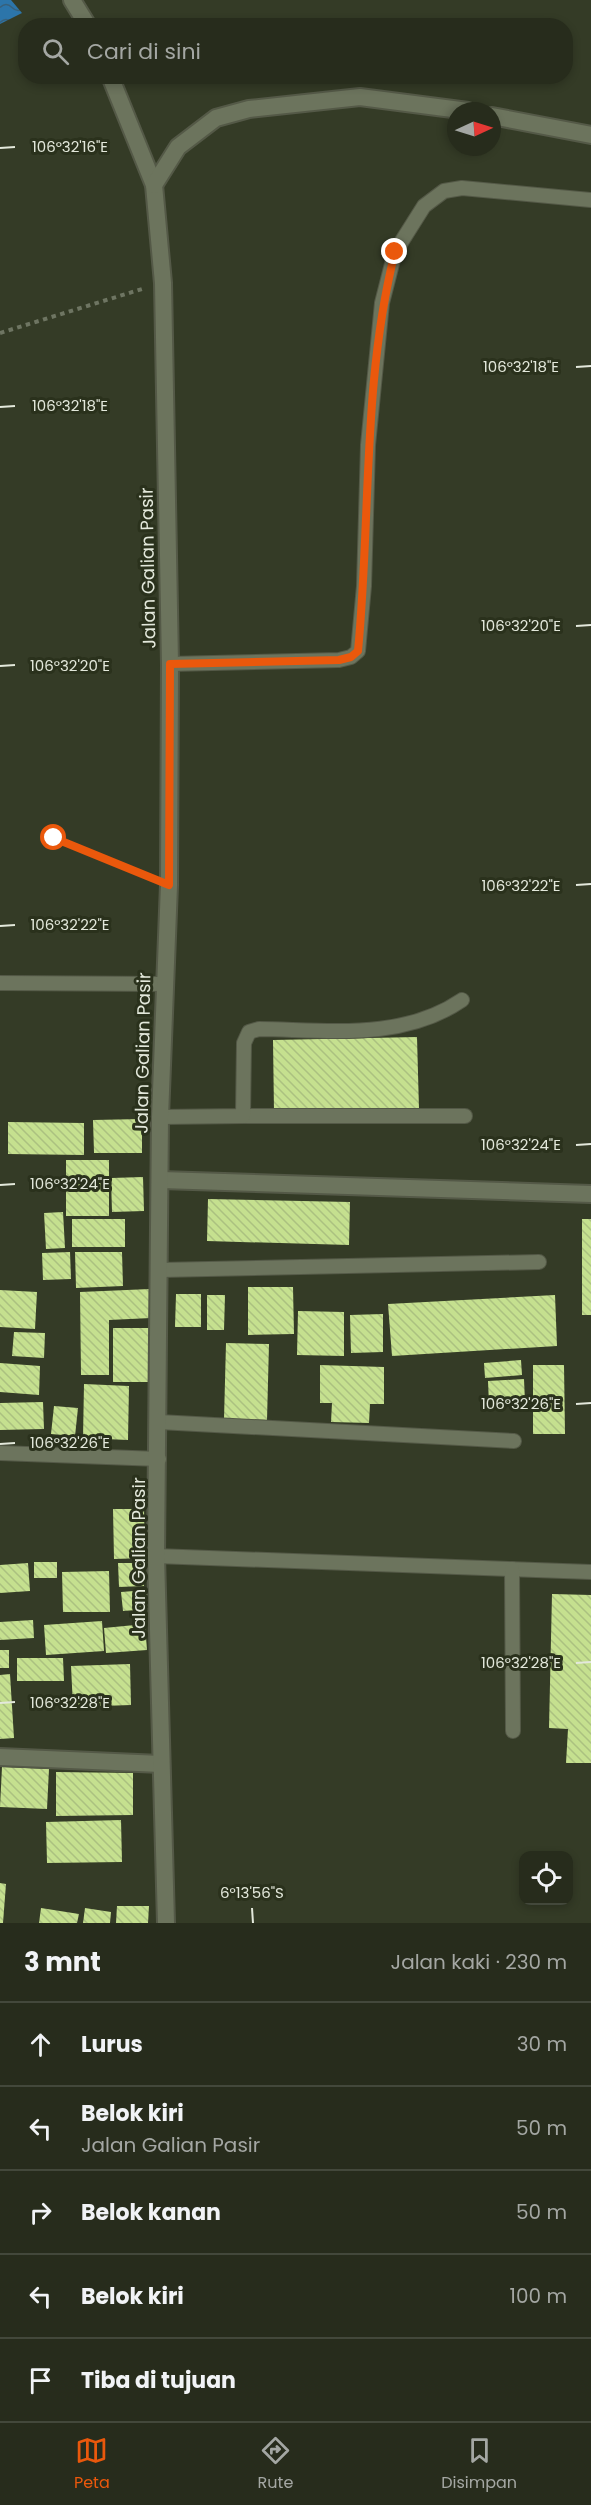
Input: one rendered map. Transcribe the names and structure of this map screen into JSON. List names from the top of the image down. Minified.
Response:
{"streets":{"street":["Jalan Galian Pasir"]},"north":"right","page":{"search":"Cari di sini","heading":["3 mnt","Jalan kaki · 230 m"],"list":[["Lurus","30 m"],["Belok kiri","Jalan Galian Pasir","50 m"],["Belok kanan","50 m"],["Belok kiri","100 m"],"Tiba di tujuan"],"nav":["Peta","Rute","Disimpan"]},"coordinates":["106°32'16\"E","106°32'18\"E","106°32'20\"E","106°32'22\"E","106°32'24\"E","106°32'26\"E","106°32'28\"E","6°13'56\"S"]}
